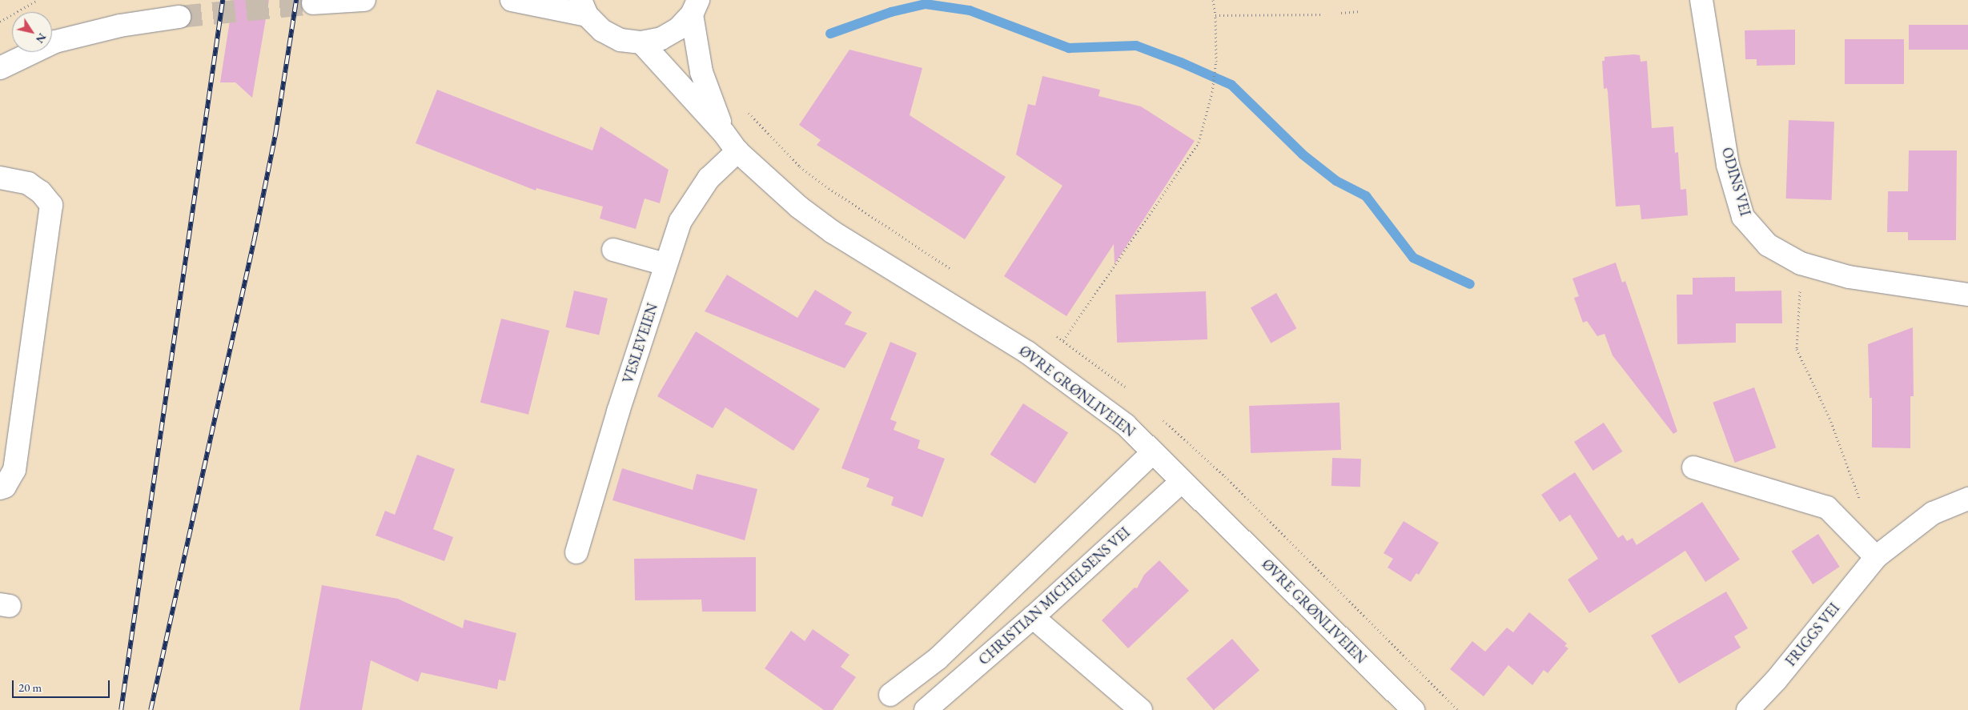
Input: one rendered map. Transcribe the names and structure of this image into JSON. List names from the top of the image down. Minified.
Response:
{"streets":{"street":["ODINS VEI","VESLEVEIEN","ØVRE GRØNLIVEIEN","CHRISTIAN MICHELSENS VEI","FRIGGS VEI"]},"crossings":[["VESLEVEIEN","ØVRE GRØNLIVEIEN"],["ØVRE GRØNLIVEIEN","CHRISTIAN MICHELSENS VEI"]],"scale_bar":"20 m","north":"bottom right"}
